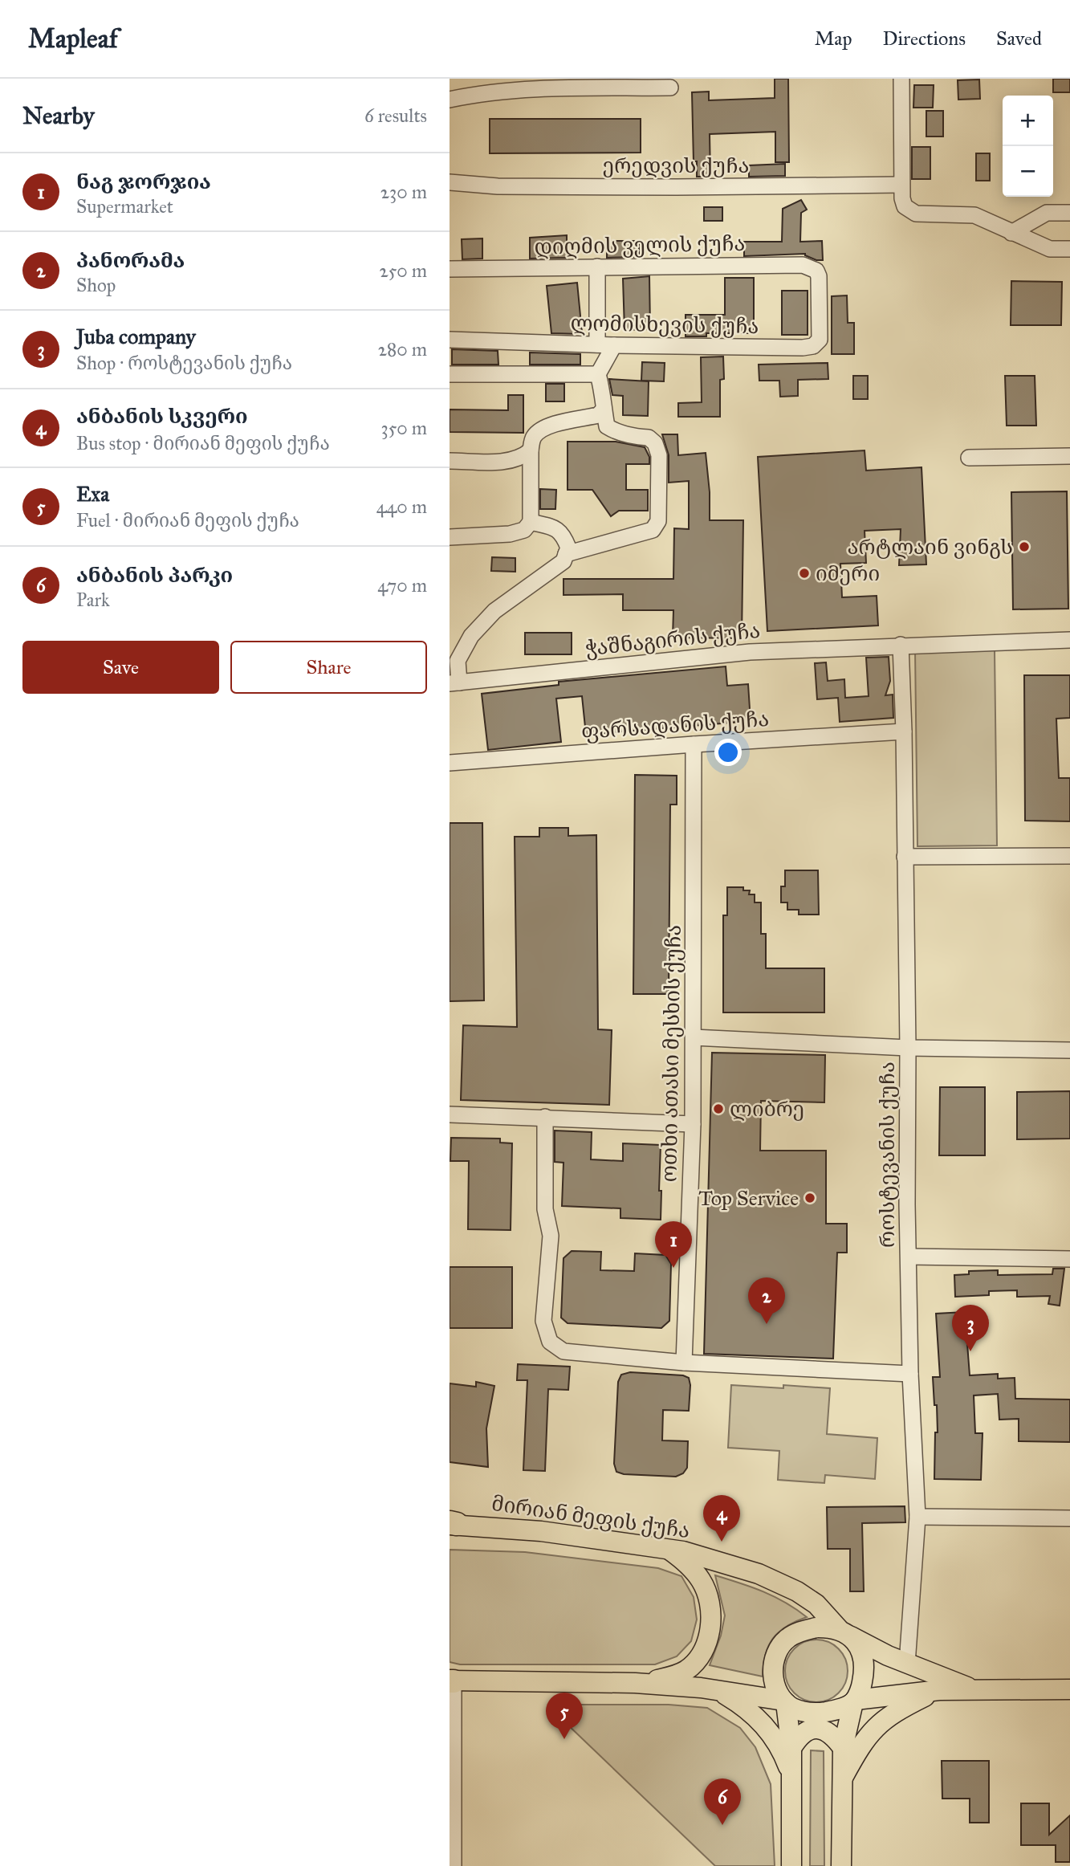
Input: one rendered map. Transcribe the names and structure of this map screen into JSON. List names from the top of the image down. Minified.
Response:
{"streets":{"main road":["მირიან მეფის ქუჩა"],"street":["ერედვის ქუჩა","დიღმის ველის ქუჩა","ლომისხევის ქუჩა","ჭაშნაგირის ქუჩა","ფარსადანის ქუჩა","ოთხი ათასი მესხის ქუჩა","როსტევანის ქუჩა"]},"crossings":[["დიღმის ველის ქუჩა","ლომისხევის ქუჩა"],["ჭაშნაგირის ქუჩა","როსტევანის ქუჩა"],["ფარსადანის ქუჩა","ოთხი ათასი მესხის ქუჩა"],["ფარსადანის ქუჩა","როსტევანის ქუჩა"],["როსტევანის ქუჩა","მირიან მეფის ქუჩა"]],"places":["არტლაინ ვინგს","იმერი","ლიბრე","Top Service"],"page":{"header":"Mapleaf","nav":["Map","Directions","Saved"],"heading":["Nearby","6 results"],"map_buttons":["+","−"],"list":[{"mark":"1","name":"ნაგ ჯორჯია","note":"Supermarket","value":"230 m"},{"mark":"2","name":"პანორამა","note":"Shop","value":"250 m"},{"mark":"3","name":"Juba company","note":"Shop · როსტევანის ქუჩა","value":"280 m"},{"mark":"4","name":"ანბანის სკვერი","note":"Bus stop · მირიან მეფის ქუჩა","value":"350 m"},{"mark":"5","name":"Exa","note":"Fuel · მირიან მეფის ქუჩა","value":"440 m"},{"mark":"6","name":"ანბანის პარკი","note":"Park","value":"470 m"}],"buttons":["Save","Share"],"pins":["1","2","3","4","5","6"]}}
